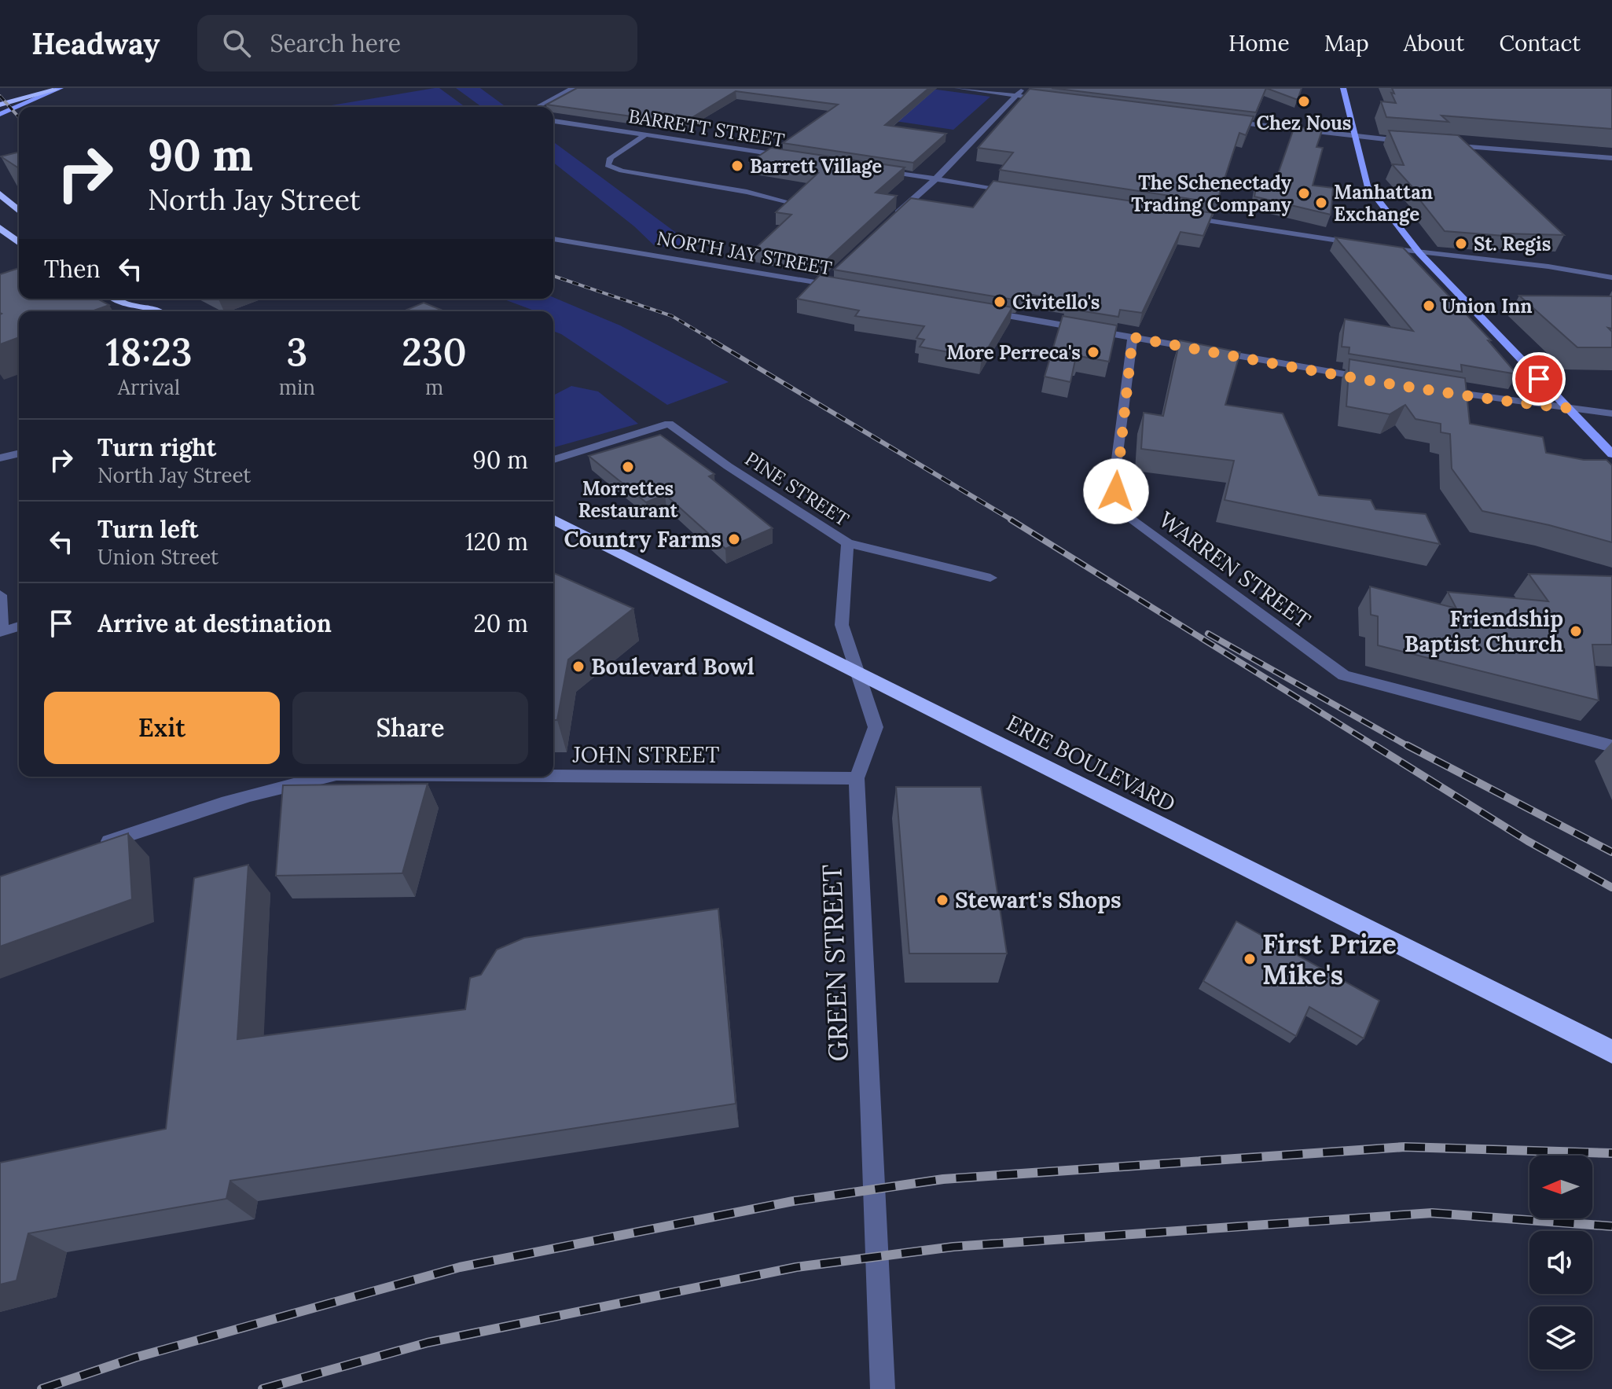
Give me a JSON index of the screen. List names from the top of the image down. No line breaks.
{"streets":{"highway":["ERIE BOULEVARD"],"street":["BARRETT STREET","NORTH JAY STREET","PINE STREET","WARREN STREET","JOHN STREET","GREEN STREET"]},"crossings":[["PINE STREET","GREEN STREET"],["JOHN STREET","GREEN STREET"],["ERIE BOULEVARD","GREEN STREET"]],"places":["Chez Nous","Barrett Village","The Schenectady Trading Company","Manhattan Exchange","St. Regis","Civitello's","Union Inn","More Perreca's","Morrettes Restaurant","Country Farms","Friendship Baptist Church","Boulevard Bowl","Stewart's Shops","First Prize Mike's"],"north":"left","page":{"header":"Headway","search":"Search here","nav":["Home","Map","About","Contact"],"turn":["90 m","North Jay Street"],"then":"Then","eta":["18:23","Arrival","3","min","230","m"],"list":[{"name":"Turn right","note":"North Jay Street","value":"90 m"},{"name":"Turn left","note":"Union Street","value":"120 m"},{"name":"Arrive at destination","value":"20 m"}],"buttons":["Exit","Share"]}}
